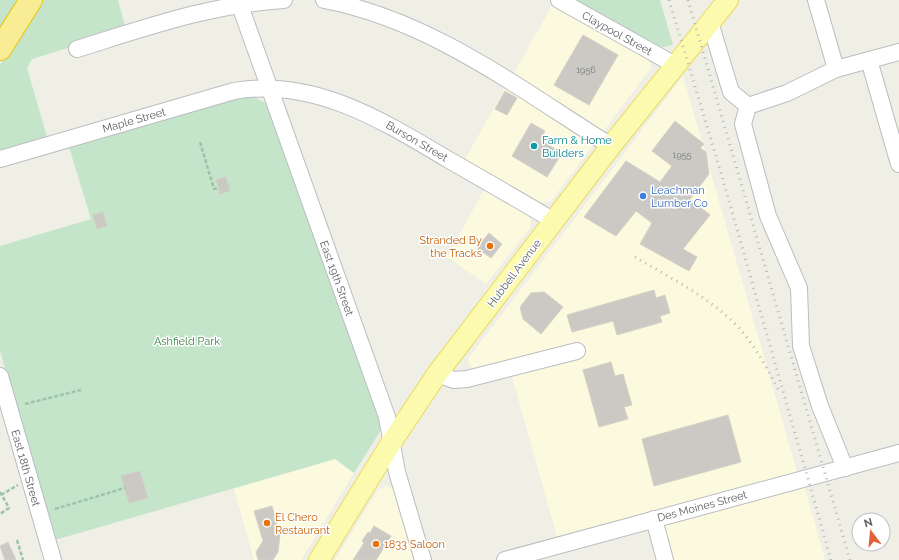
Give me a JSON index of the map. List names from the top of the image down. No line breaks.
{"streets":{"main road":["Hubbell Avenue"],"street":["Claypool Street","Maple Street","Burson Street","East 19th Street","East 18th Street","Des Moines Street"]},"crossings":[["Claypool Street","Hubbell Avenue"],["Maple Street","Burson Street"],["Maple Street","East 19th Street"],["Burson Street","Hubbell Avenue"],["Burson Street","East 19th Street"],["Hubbell Avenue","East 19th Street"]],"parks":["Ashfield Park"],"places":["Farm & Home Builders","Leachman Lumber Co","Stranded By the Tracks","El Chero Restaurant","1833 Saloon"],"house_numbers":["1956","1955"],"north":"top"}
